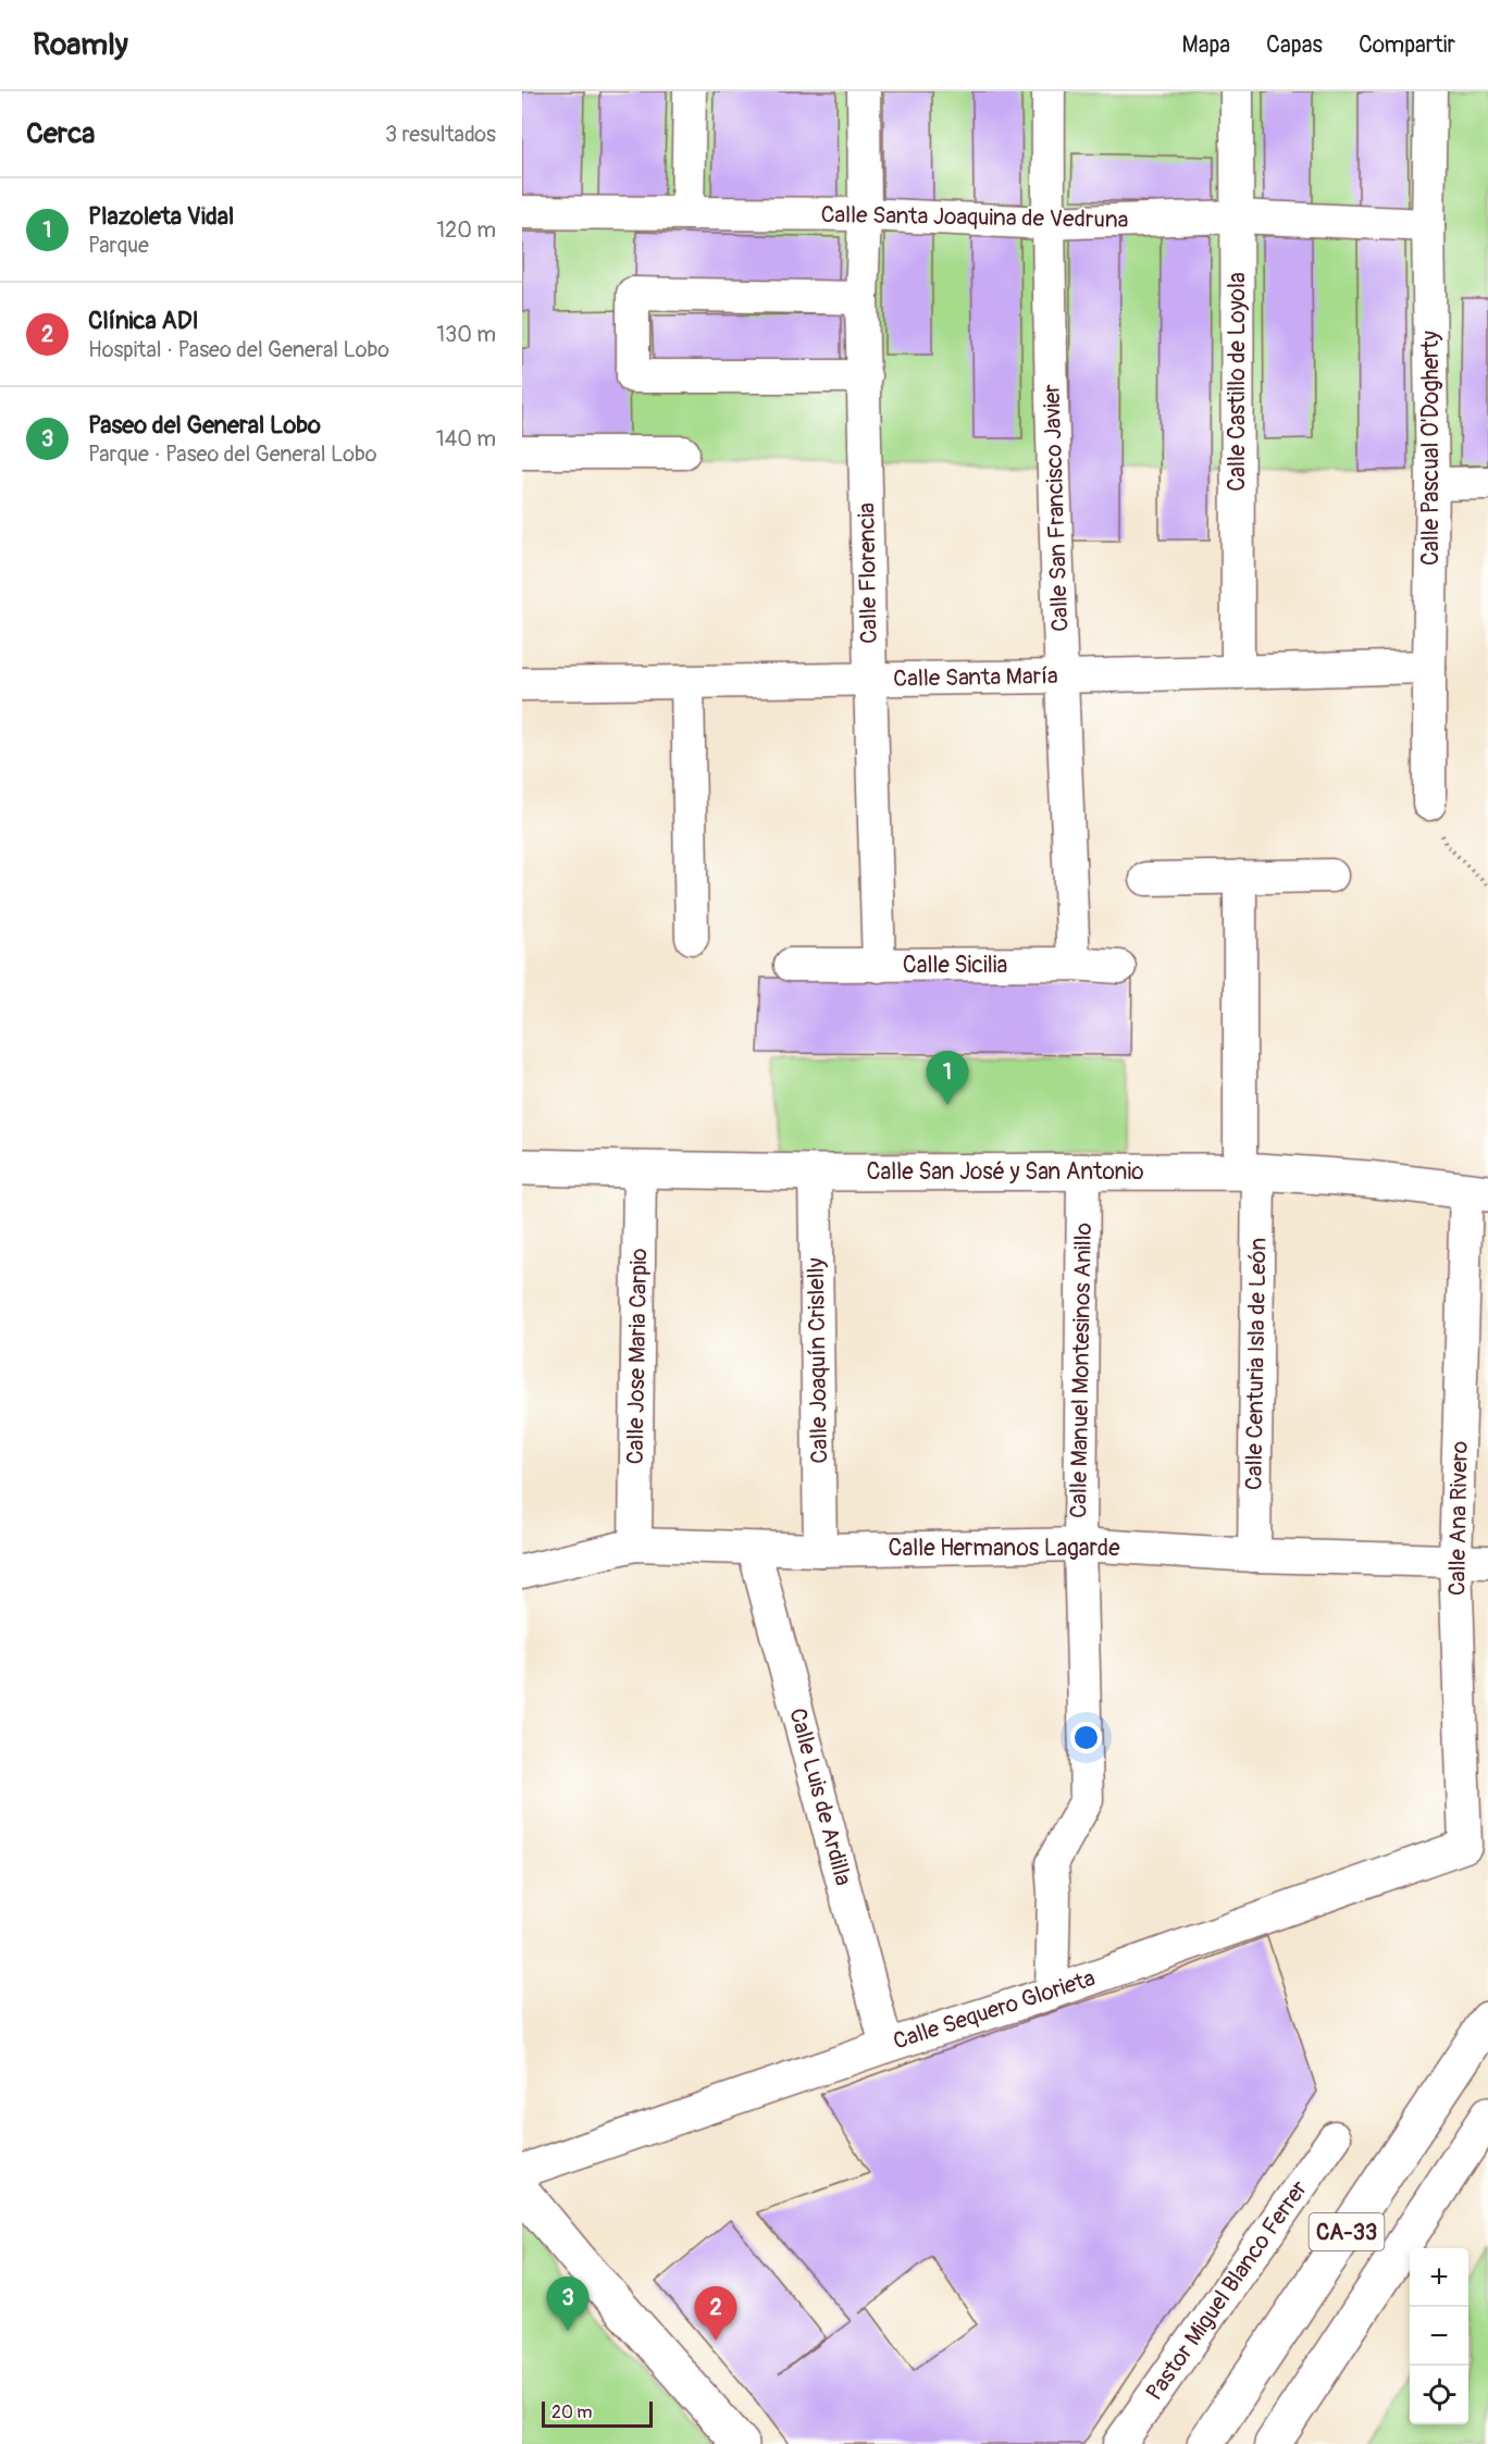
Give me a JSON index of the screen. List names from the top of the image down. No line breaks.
{"streets":{"main road":["Calle San José y San Antonio","CA-33"],"street":["Calle Santa Joaquina de Vedruna","Calle Castillo de Loyola","Calle Pascual O'Dogherty","Calle San Francisco Javier","Calle Florencia","Calle Santa María","Calle Sicilia","Calle Jose Maria Carpio","Calle Joaquín Crislelly","Calle Centuria Isla de León","Calle Manuel Montesinos Anillo","Calle Ana Rivero","Calle Hermanos Lagarde","Calle Luis de Ardilla","Calle Sequero Glorieta","Pastor Miguel Blanco Ferrer"]},"crossings":[["Calle Santa Joaquina de Vedruna","Calle Castillo de Loyola"],["Calle Santa Joaquina de Vedruna","Calle Pascual O'Dogherty"],["Calle Santa Joaquina de Vedruna","Calle San Francisco Javier"],["Calle Santa Joaquina de Vedruna","Calle Florencia"],["Calle Castillo de Loyola","Calle Santa María"],["Calle Pascual O'Dogherty","Calle Santa María"],["Calle San Francisco Javier","Calle Santa María"],["Calle San Francisco Javier","Calle Sicilia"],["Calle Florencia","Calle Santa María"],["Calle Florencia","Calle Sicilia"],["Calle San José y San Antonio","Calle Jose Maria Carpio"],["Calle San José y San Antonio","Calle Joaquín Crislelly"],["Calle San José y San Antonio","Calle Centuria Isla de León"],["Calle San José y San Antonio","Calle Manuel Montesinos Anillo"],["Calle San José y San Antonio","Calle Ana Rivero"],["Calle Jose Maria Carpio","Calle Hermanos Lagarde"],["Calle Joaquín Crislelly","Calle Hermanos Lagarde"],["Calle Centuria Isla de León","Calle Hermanos Lagarde"],["Calle Manuel Montesinos Anillo","Calle Hermanos Lagarde"],["Calle Manuel Montesinos Anillo","Calle Sequero Glorieta"],["Calle Ana Rivero","Calle Hermanos Lagarde"],["Calle Ana Rivero","Calle Sequero Glorieta"],["Calle Hermanos Lagarde","Calle Luis de Ardilla"],["Calle Luis de Ardilla","Calle Sequero Glorieta"]],"scale_bar":"20 m","page":{"header":"Roamly","nav":["Mapa","Capas","Compartir"],"heading":["Cerca","3 resultados"],"list":[{"mark":"1","name":"Plazoleta Vidal","note":"Parque","value":"120 m"},{"mark":"2","name":"Clínica ADI","note":"Hospital · Paseo del General Lobo","value":"130 m"},{"mark":"3","name":"Paseo del General Lobo","note":"Parque · Paseo del General Lobo","value":"140 m"}],"pins":["1","3","2"],"map_buttons":["+","−"],"scale":"20 m"}}
